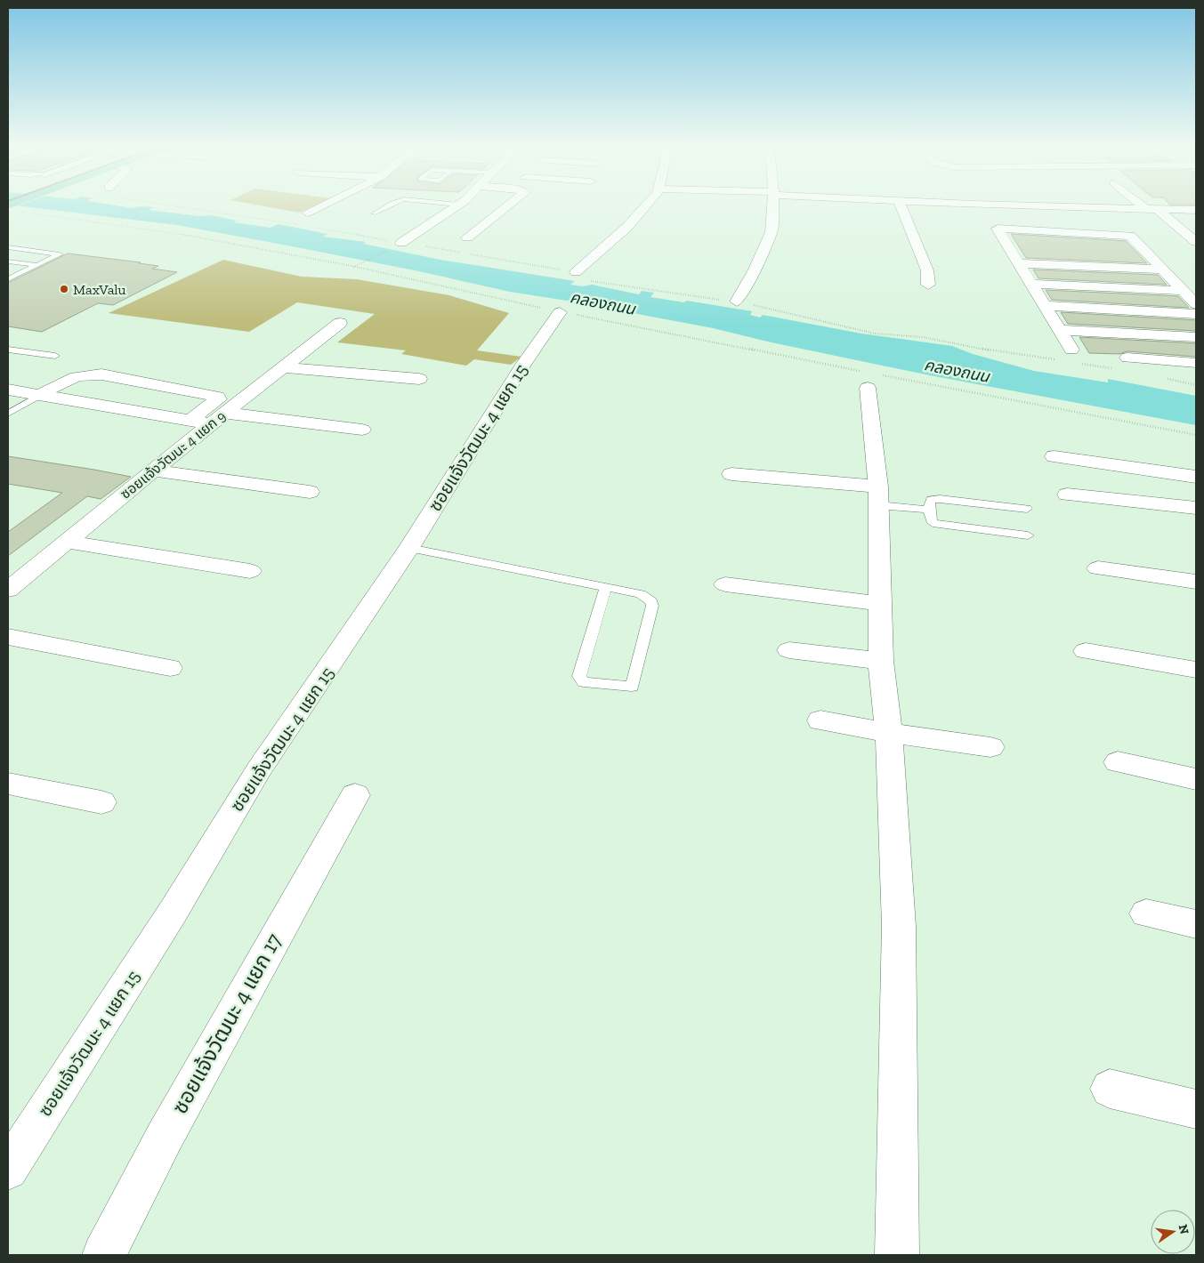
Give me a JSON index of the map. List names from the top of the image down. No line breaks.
{"streets":{"street":["ซอยแจ้งวัฒนะ 4 แยก 15","ซอยแจ้งวัฒนะ 4 แยก 9","ซอยแจ้งวัฒนะ 4 แยก 17"]},"water":["คลองถนน"],"places":["MaxValu"],"north":"right"}
